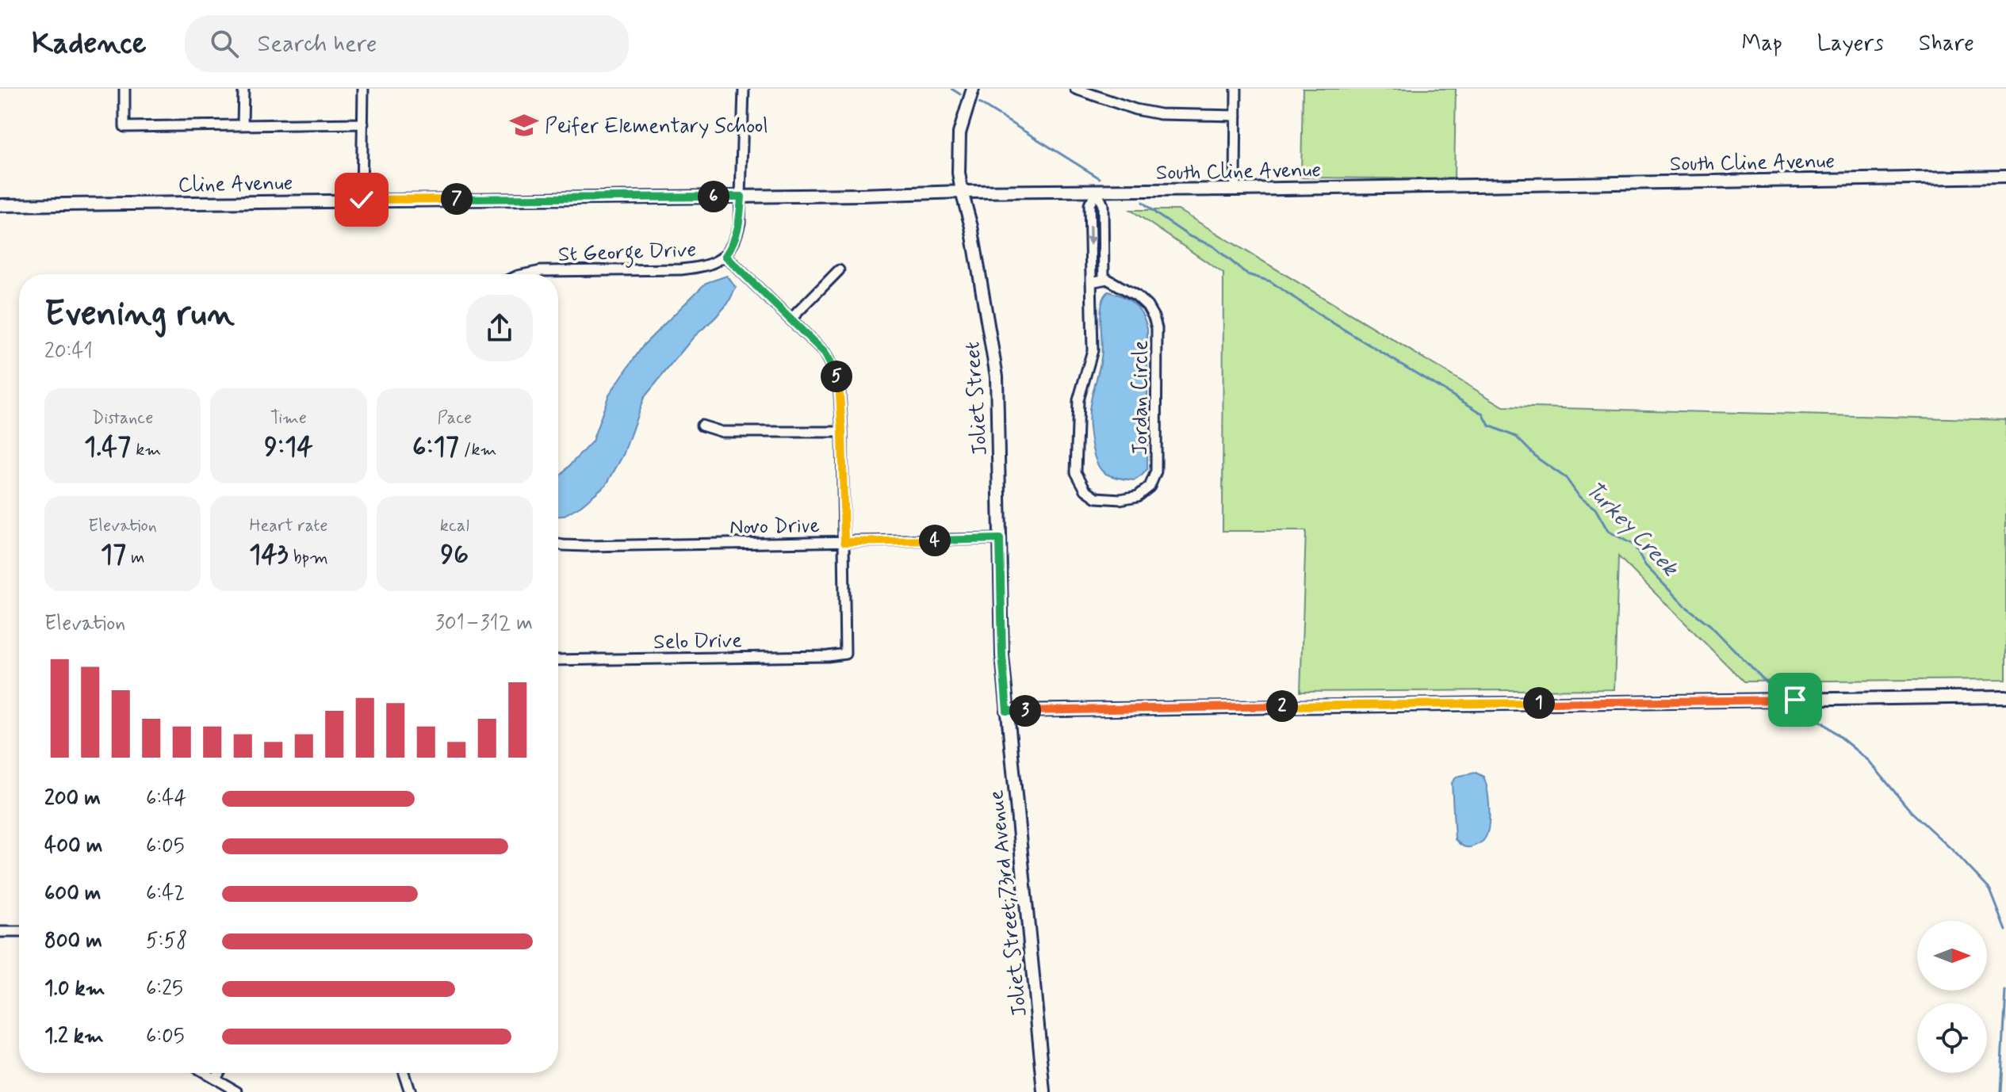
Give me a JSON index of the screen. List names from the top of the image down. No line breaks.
{"streets":{"street":["South Cline Avenue","Cline Avenue","St George Drive","Jordan Circle","Joliet Street","Novo Drive","Selo Drive","Joliet Street;73rd Avenue"]},"crossings":[["South Cline Avenue","Cline Avenue"],["South Cline Avenue","St George Drive"],["South Cline Avenue","Jordan Circle"],["South Cline Avenue","Joliet Street"],["Joliet Street","Novo Drive"],["Joliet Street","Joliet Street;73rd Avenue"],["Novo Drive","Selo Drive"]],"water":["Turkey Creek"],"places":{"school or university":["Peifer Elementary School"]},"north":"right","page":{"header":"Kadence","search":"Search here","nav":["Map","Layers","Share"],"pins":["6","7","5","4","1","2","3"],"heading":["Evening run","20:41"],"stats":[["Distance","1.47 km"],["Time","9:14"],["Pace","6:17 /km"],["Elevation","17 m"],["Heart rate","143 bpm"],["kcal","96"]],"chart":["Elevation","301–312 m"],"list":[{"name":"200 m","note":"6:44"},{"name":"400 m","note":"6:05"},{"name":"600 m","note":"6:42"},{"name":"800 m","note":"5:58"},{"name":"1.0 km","note":"6:25"},{"name":"1.2 km","note":"6:05"}]}}
